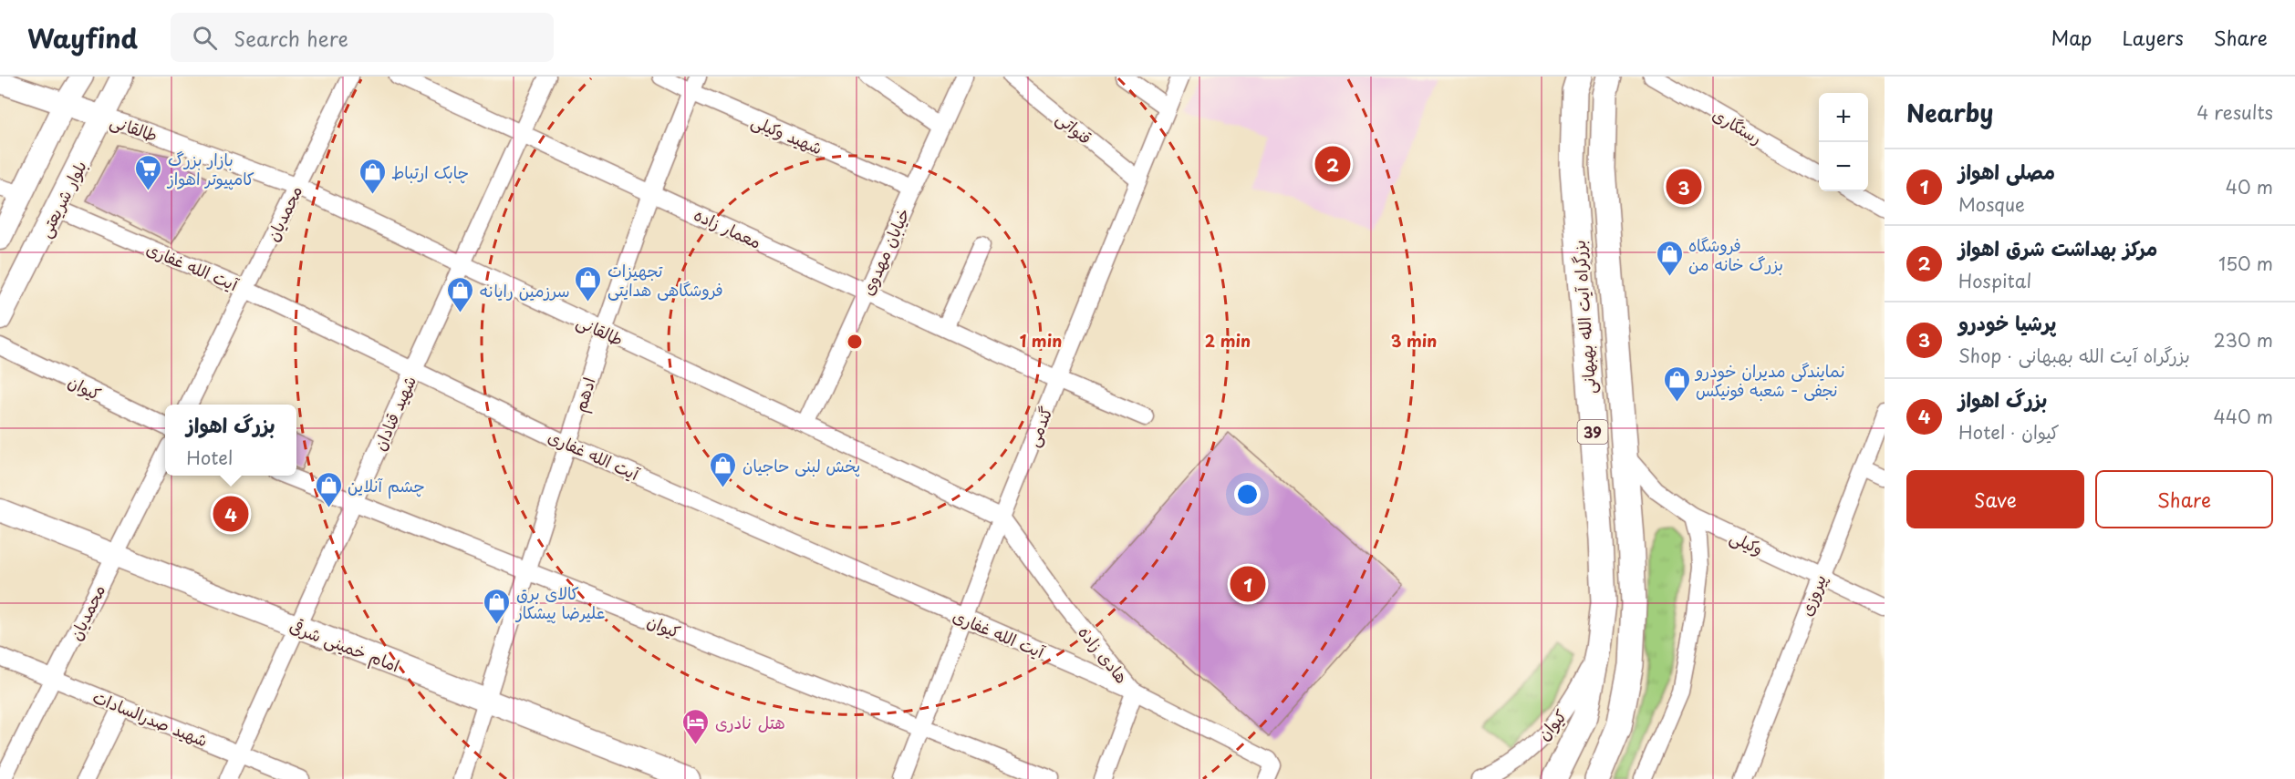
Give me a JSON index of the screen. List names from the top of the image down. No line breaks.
{"streets":{"highway":["بزرگراه آیت الله بهبهانی","39"],"main road":["بلوار شریعتی","امام خمینی شرقی"],"street":["رستگاری","طالقانی","قنواتی","شهید وکیلی","محمدیان","معمار زاده","خیابان مهدوی","آیت الله غفاری","کیوان","ادهم","شهید قنادان","گندمی","وکیلی","پیروزی","هادی زاده","شهید صدرالسادات"]},"crossings":[["طالقانی","بلوار شریعتی"],["طالقانی","محمدیان"],["طالقانی","خیابان مهدوی"],["طالقانی","ادهم"],["طالقانی","شهید قنادان"],["طالقانی","گندمی"],["طالقانی","هادی زاده"],["قنواتی","گندمی"],["شهید وکیلی","خیابان مهدوی"],["شهید وکیلی","ادهم"],["بلوار شریعتی","آیت الله غفاری"],["محمدیان","آیت الله غفاری"],["محمدیان","امام خمینی شرقی"],["محمدیان","شهید صدرالسادات"],["معمار زاده","خیابان مهدوی"],["معمار زاده","ادهم"],["معمار زاده","شهید قنادان"],["معمار زاده","گندمی"],["آیت الله غفاری","ادهم"],["آیت الله غفاری","شهید قنادان"],["آیت الله غفاری","گندمی"],["آیت الله غفاری","هادی زاده"],["بزرگراه آیت الله بهبهانی","کیوان"],["بزرگراه آیت الله بهبهانی","وکیلی"],["کیوان","ادهم"],["کیوان","شهید قنادان"],["کیوان","گندمی"],["ادهم","امام خمینی شرقی"],["شهید قنادان","امام خمینی شرقی"],["شهید قنادان","شهید صدرالسادات"],["گندمی","هادی زاده"],["وکیلی","پیروزی"]],"places":{"supermarket":["بازار بزرگ کامپیوتر اهواز"],"shop":["چابک ارتباط","فروشگاه بزرگ خانه من","تجهیزات فروشگاهی هدایتی","سرزمین رایانه","نمایندگی مدیران خودرو نجفی - شعبه فونیکس","پخش لبنی حاجیان","چشم آنلاین","کالای برق علیرضا پیشکار"],"hotel":["هتل نادری"]},"page":{"header":"Wayfind","search":"Search here","nav":["Map","Layers","Share"],"heading":["Nearby","4 results"],"map_buttons":["+","−"],"pins":["2","3","4","1"],"list":[{"mark":"1","name":"مصلی اهواز","note":"Mosque","value":"40 m"},{"mark":"2","name":"مرکز بهداشت شرق اهواز","note":"Hospital","value":"150 m"},{"mark":"3","name":"پرشيا خودرو","note":"Shop · بزرگراه آیت الله بهبهانی","value":"230 m"},{"mark":"4","name":"بزرگ اهواز","note":"Hotel · کیوان","value":"440 m"}],"popup":["بزرگ اهواز","Hotel"],"buttons":["Save","Share"]},"rings":["1 min","2 min","3 min"]}
